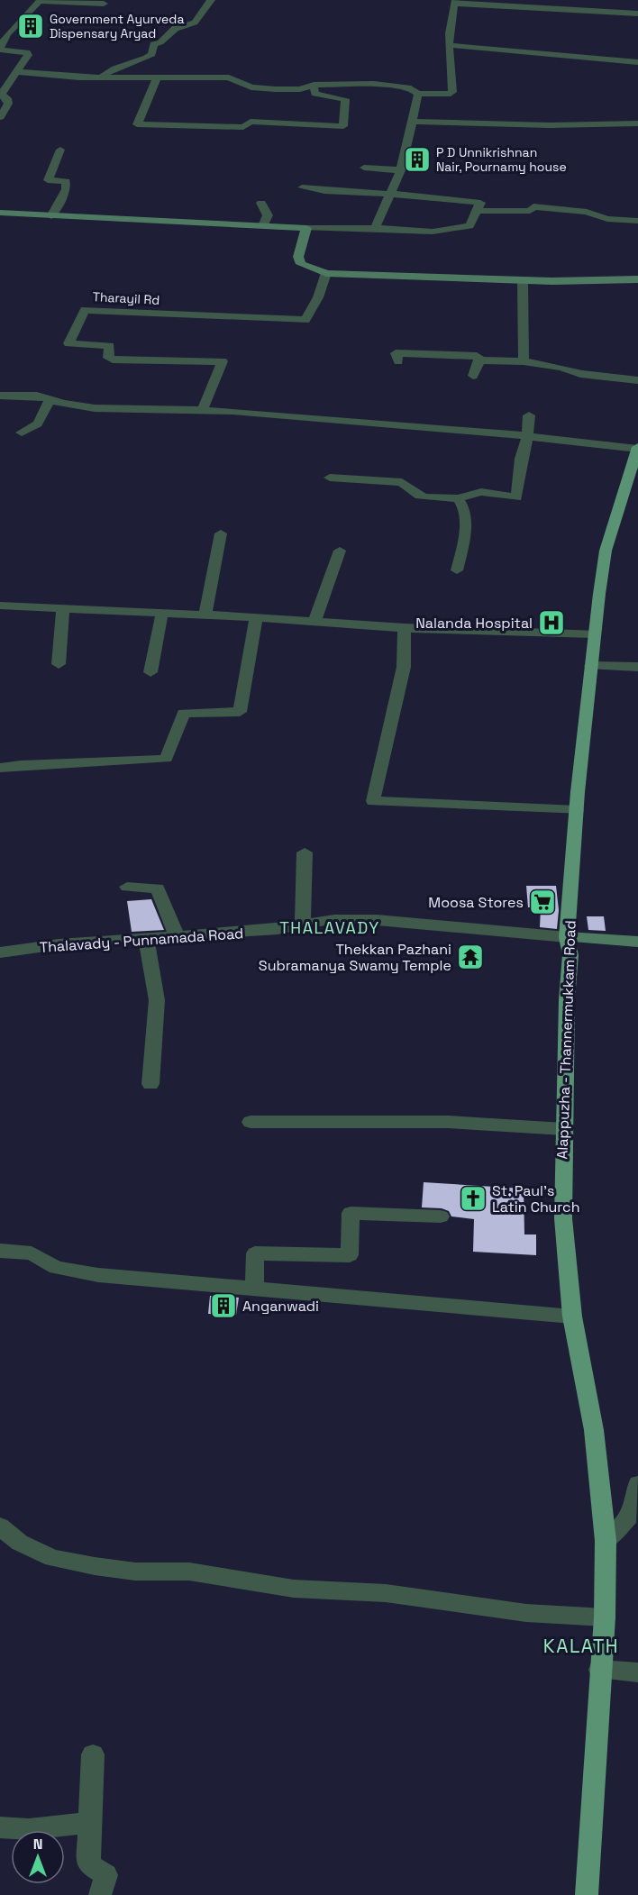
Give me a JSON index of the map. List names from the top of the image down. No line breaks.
{"streets":{"main road":["Thalavady - Punnamada Road","Alappuzha - Thannermukkam Road"],"street":["Tharayil Rd"]},"crossings":[["Thalavady - Punnamada Road","Alappuzha - Thannermukkam Road"]],"districts":["THALAVADY","KALATH"],"places":{"building":["Government Ayurveda Dispensary Aryad","P D Unnikrishnan Nair, Pournamy house","Anganwadi"],"hospital":["Nalanda Hospital"],"supermarket":["Moosa Stores"],"temple":["Thekkan Pazhani Subramanya Swamy Temple"],"church":["St. Paul's Latin Church"]},"north":"top"}
